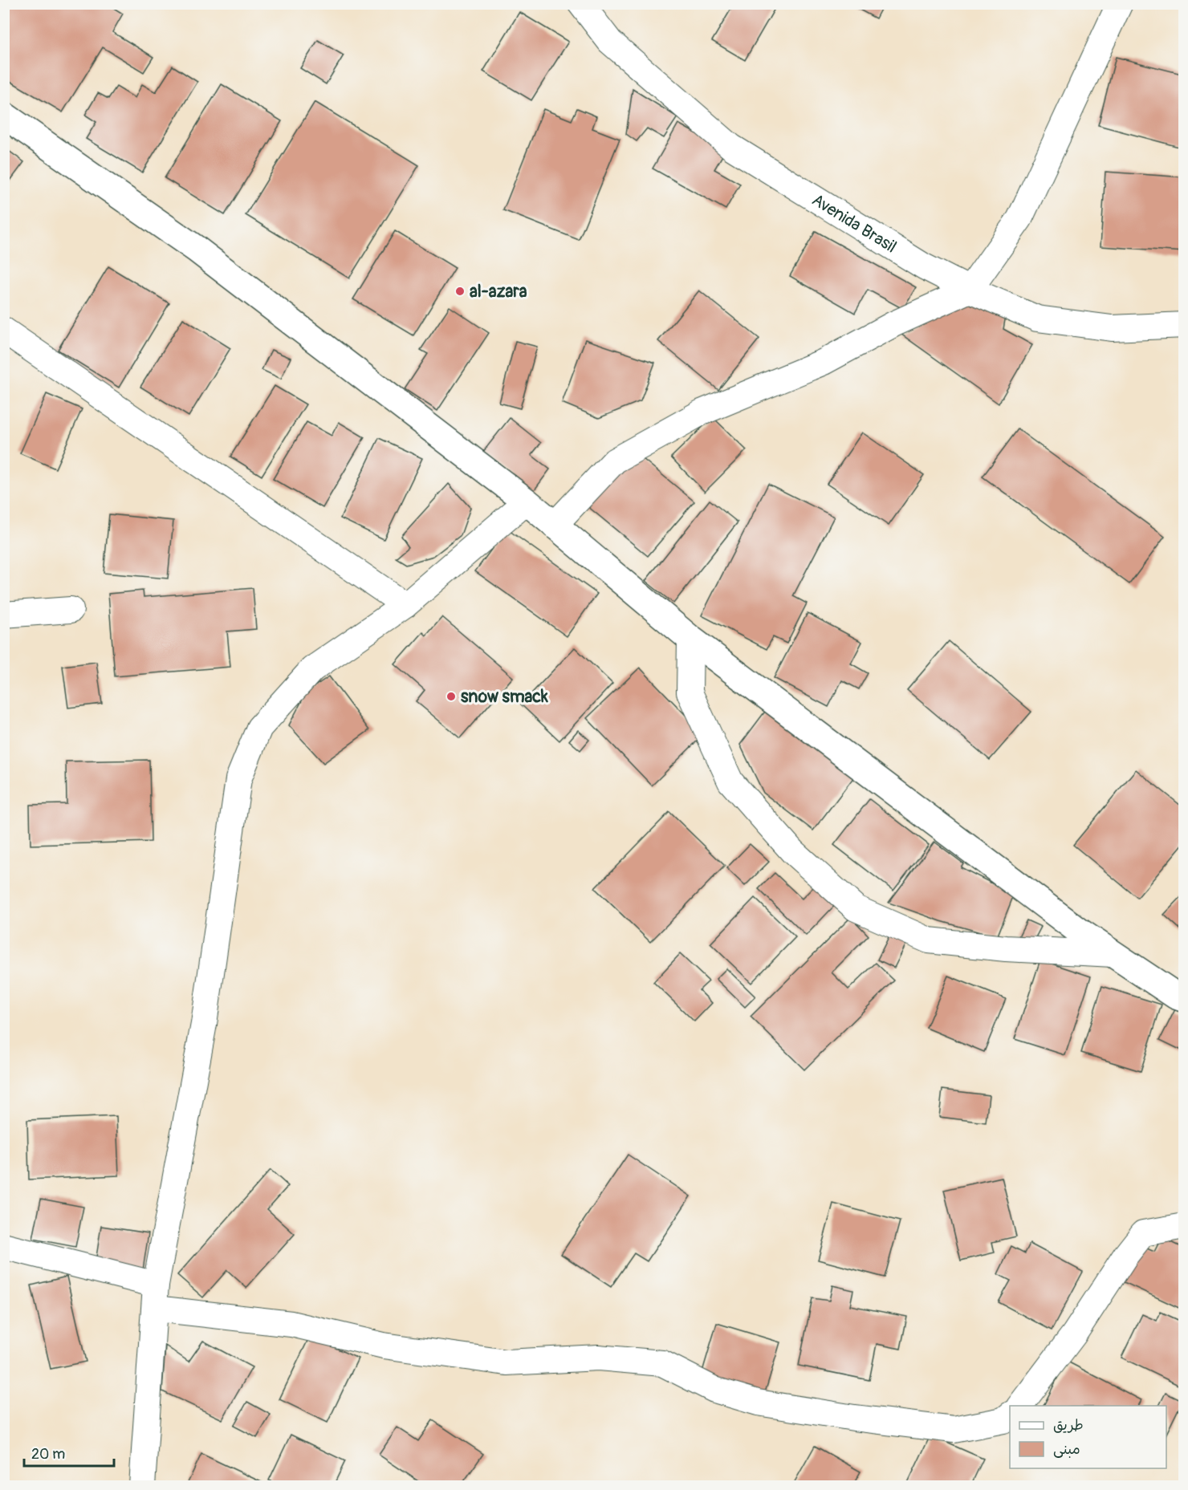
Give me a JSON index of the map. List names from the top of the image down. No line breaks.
{"streets":{"street":["Avenida Brasil"]},"places":["al-azara","snow smack"],"legend":["طريق","مبنى"],"scale_bar":"20 m"}
